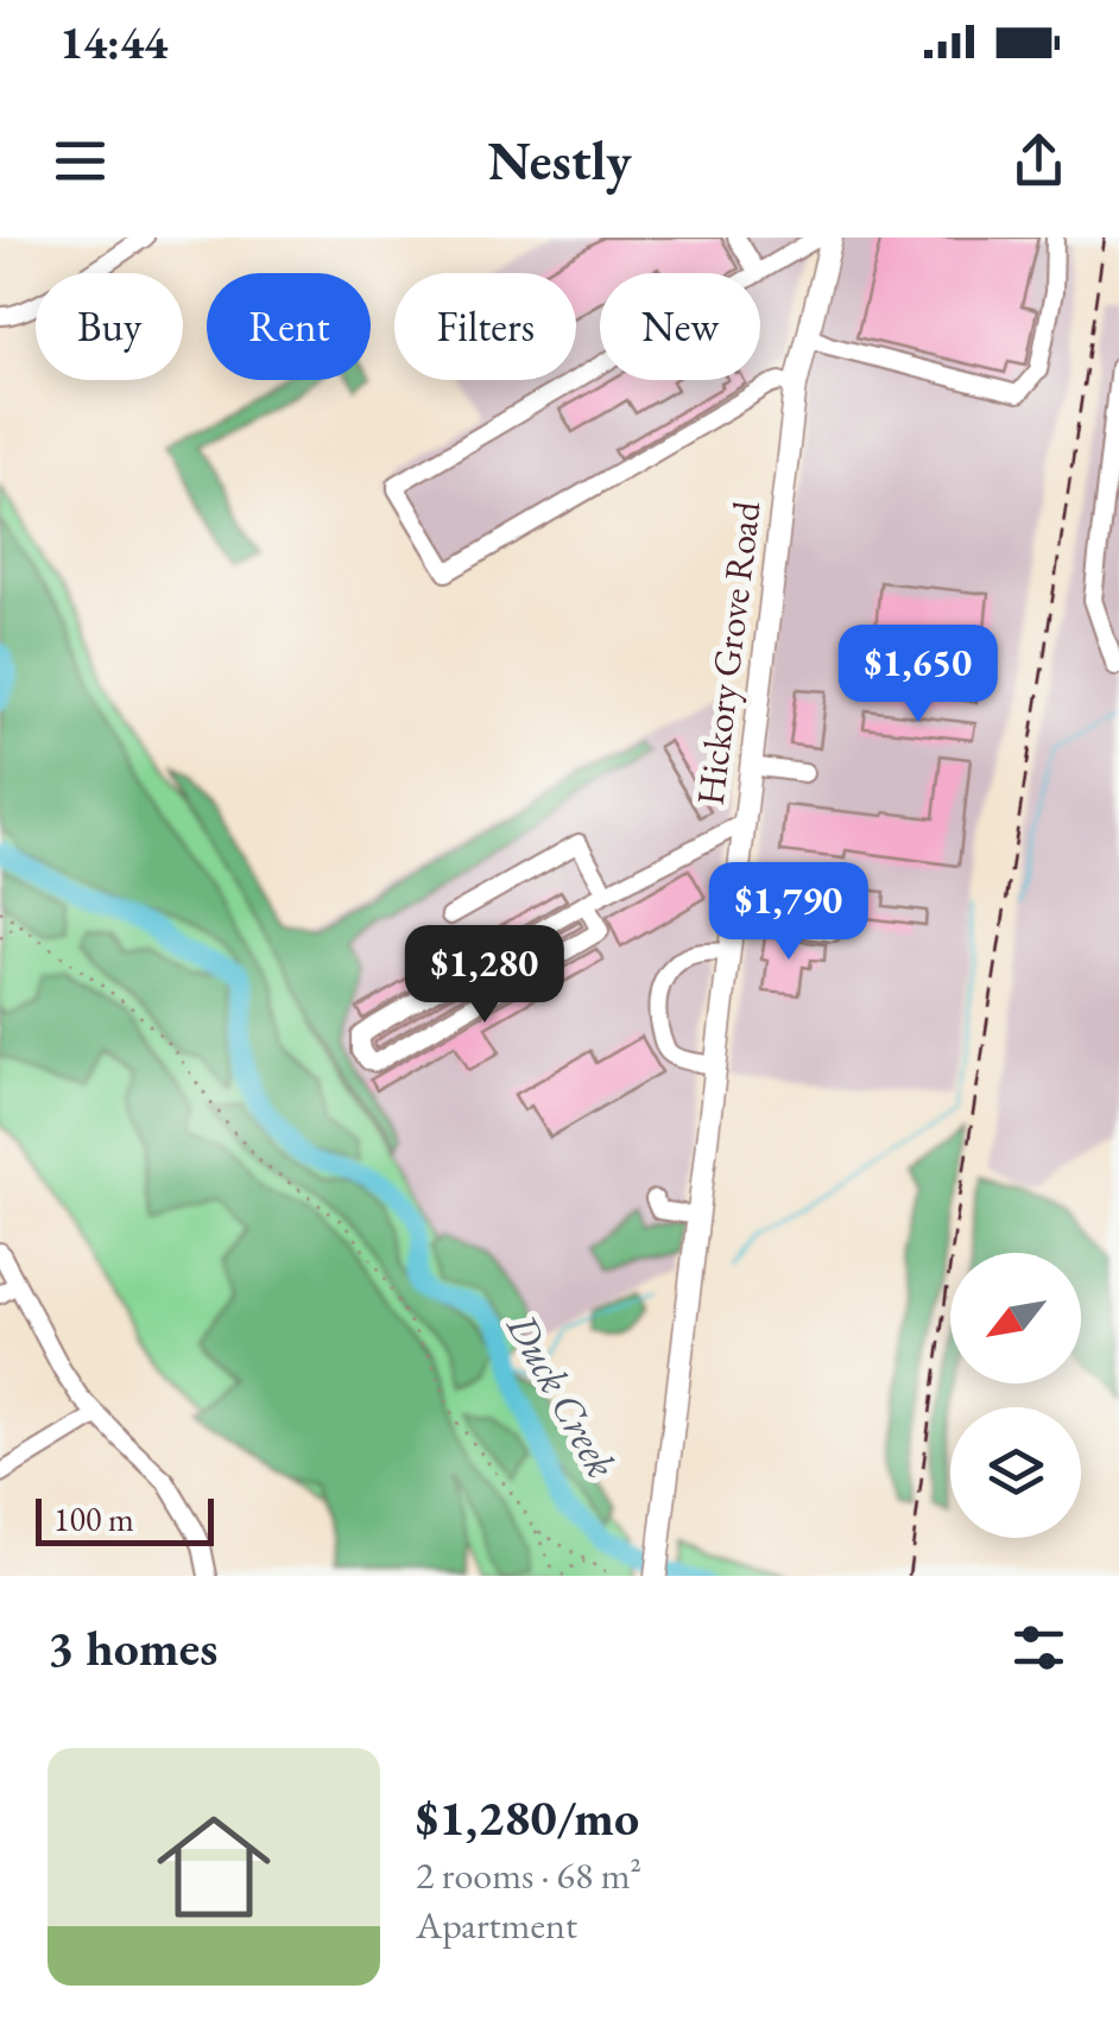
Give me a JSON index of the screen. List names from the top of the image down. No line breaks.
{"streets":{"main road":["Hickory Grove Road"]},"water":["Duck Creek"],"scale_bar":"100 m","north":"bottom left","page":{"status":"14:44","header":"Nestly","chip":["Buy","Rent","Filters","New"],"price":["$1,650","$1,790","$1,280"],"scale":"100 m","heading":"3 homes","list":[{"name":"$1,280/mo","note":"2 rooms · 68 m² · Apartment"}]}}
